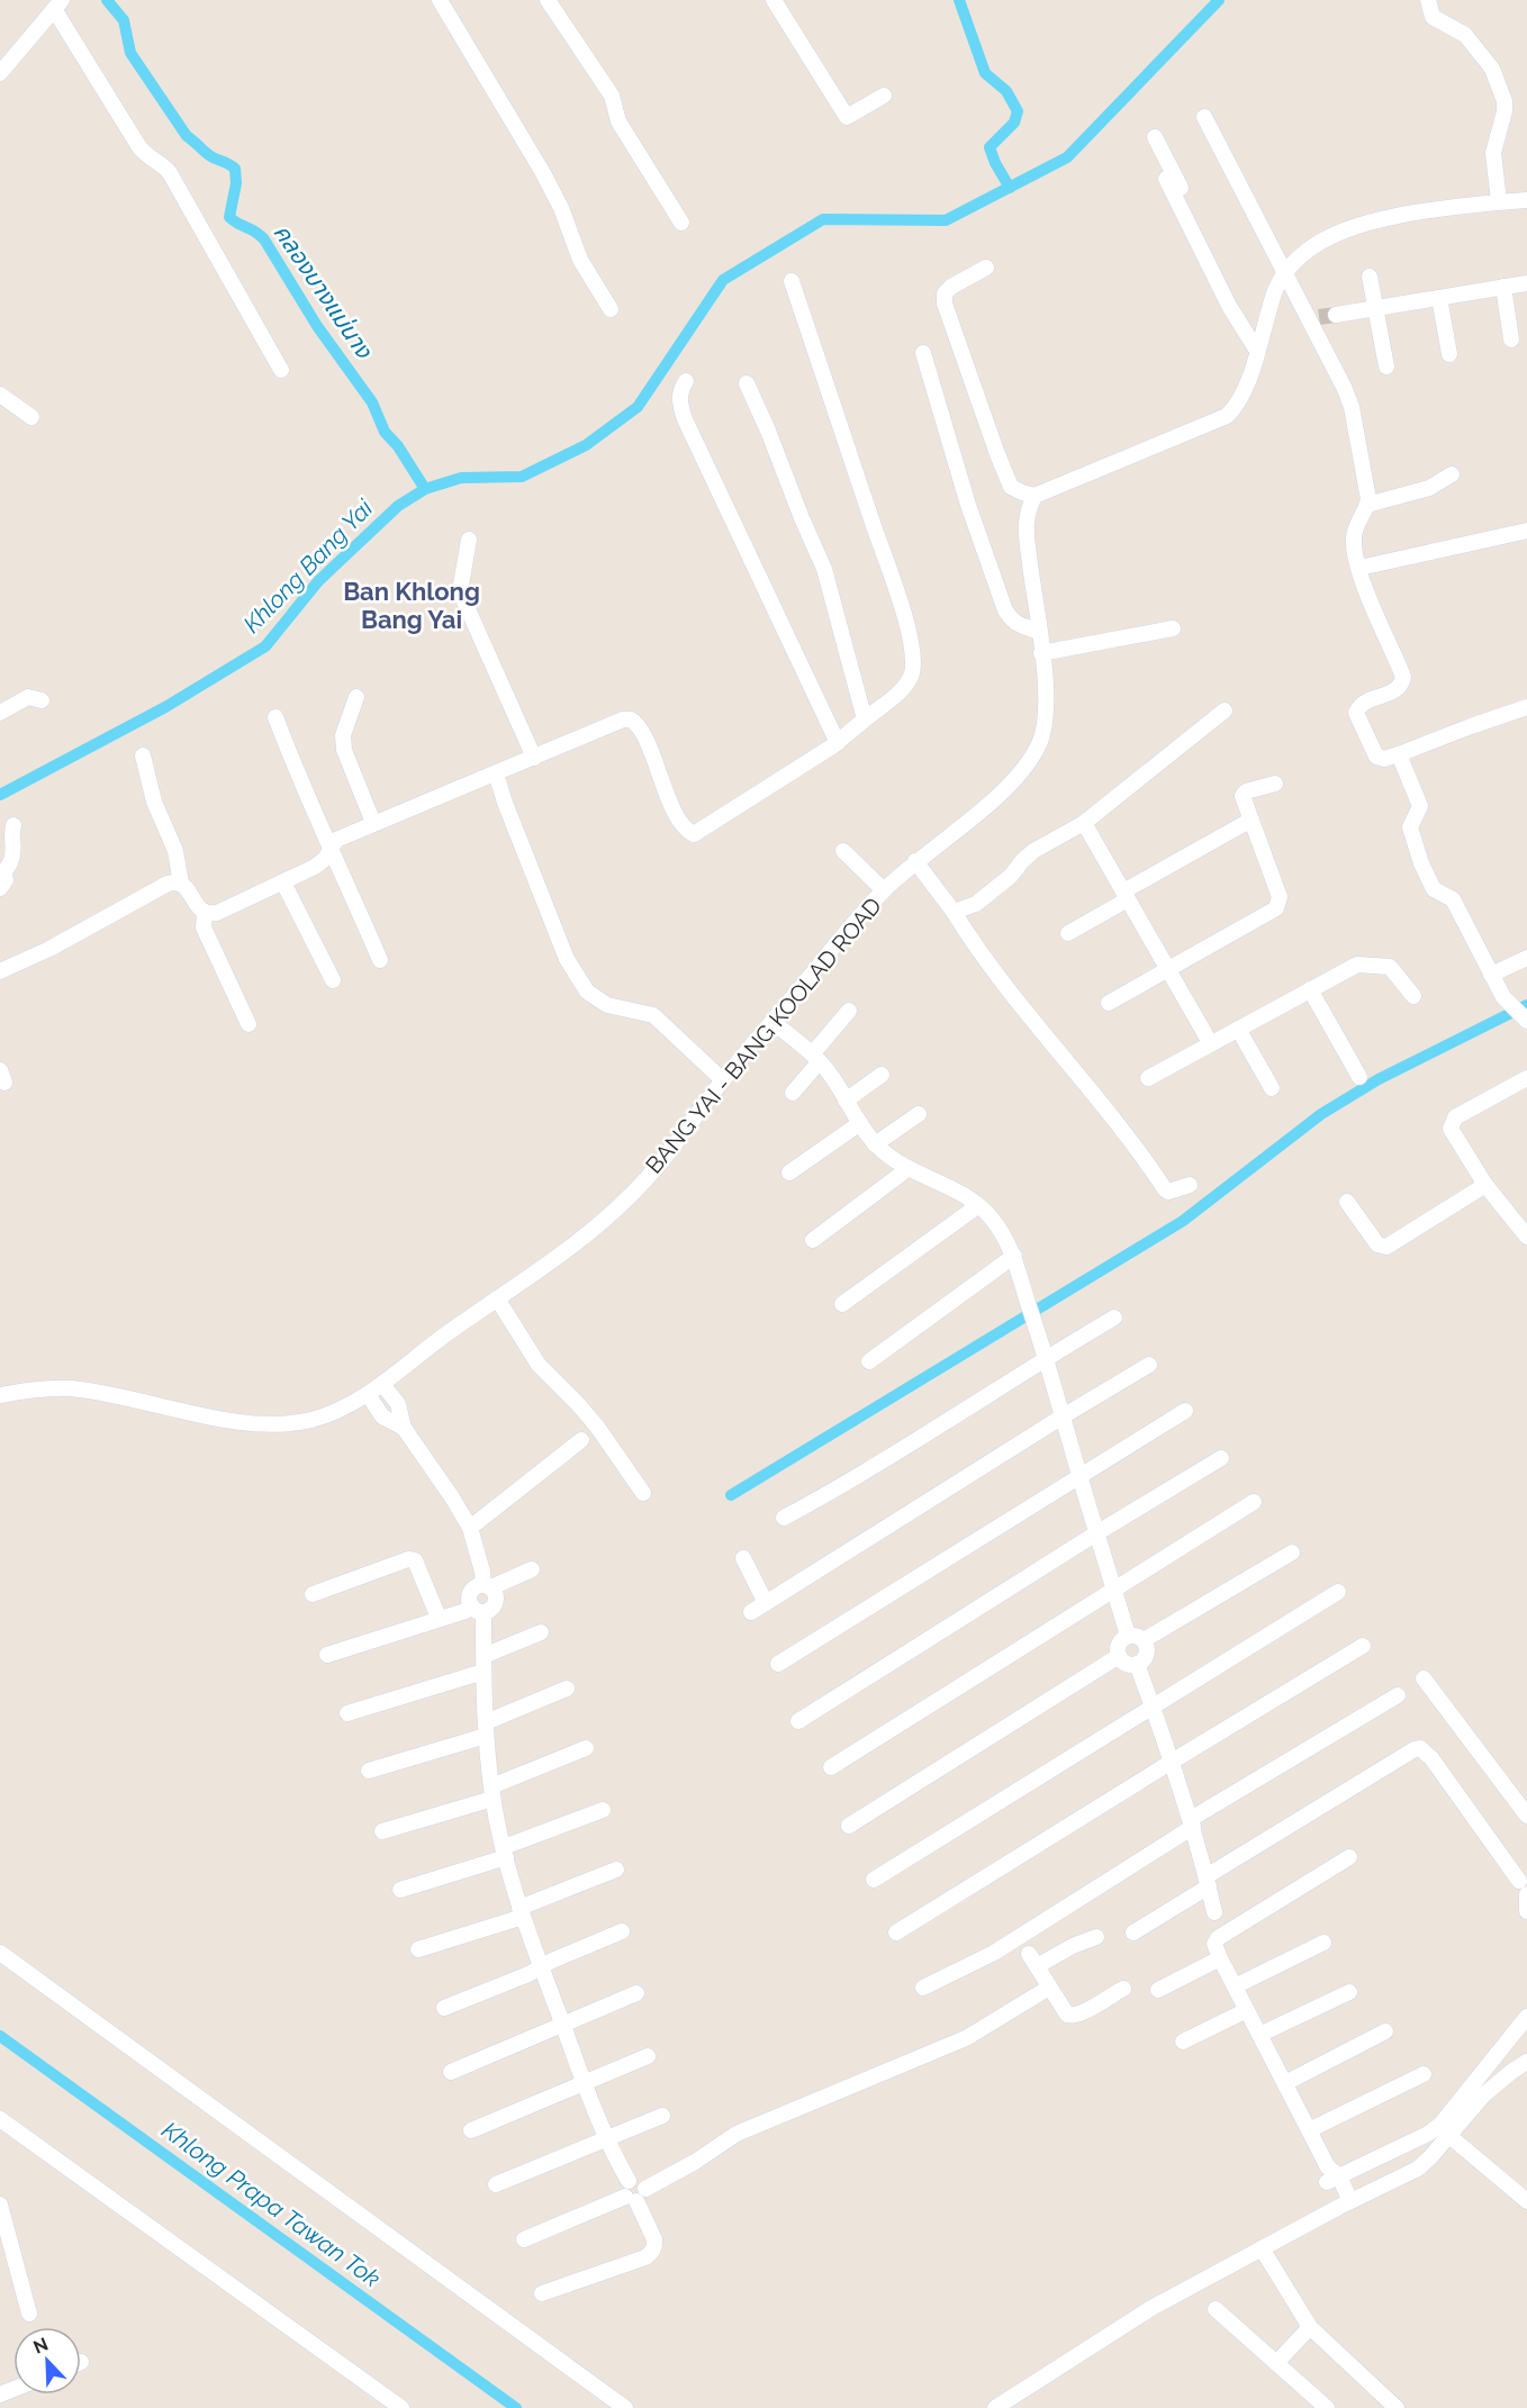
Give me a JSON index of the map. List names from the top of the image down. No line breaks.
{"streets":{"street":["BANG YAI - BANG KOOLAD ROAD"]},"districts":["Ban Khlong Bang Yai"],"water":["คลองบางแม่นาง","Khlong Bang Yai","Khlong Prapa Tawan Tok"],"north":"top left"}
